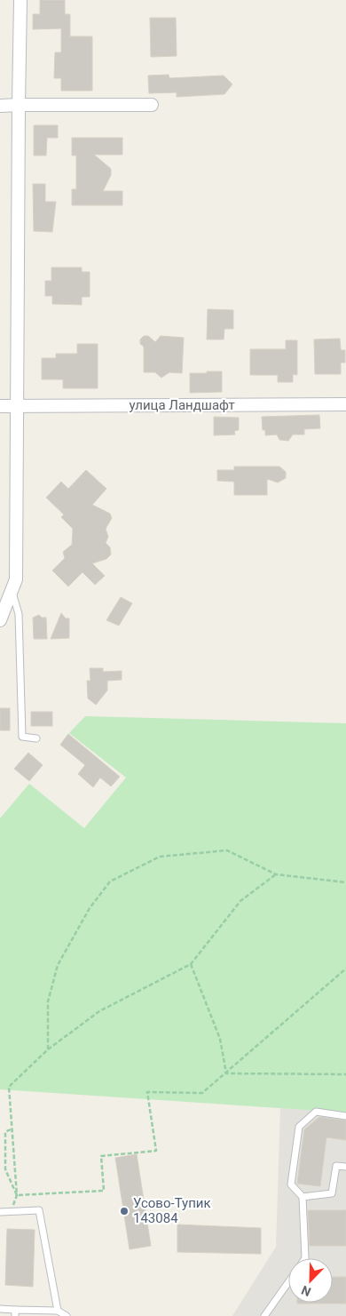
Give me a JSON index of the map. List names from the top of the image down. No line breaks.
{"streets":{"street":["улица Ландшафт"]},"places":["Усово-Тупик 143084"],"north":"bottom left"}
